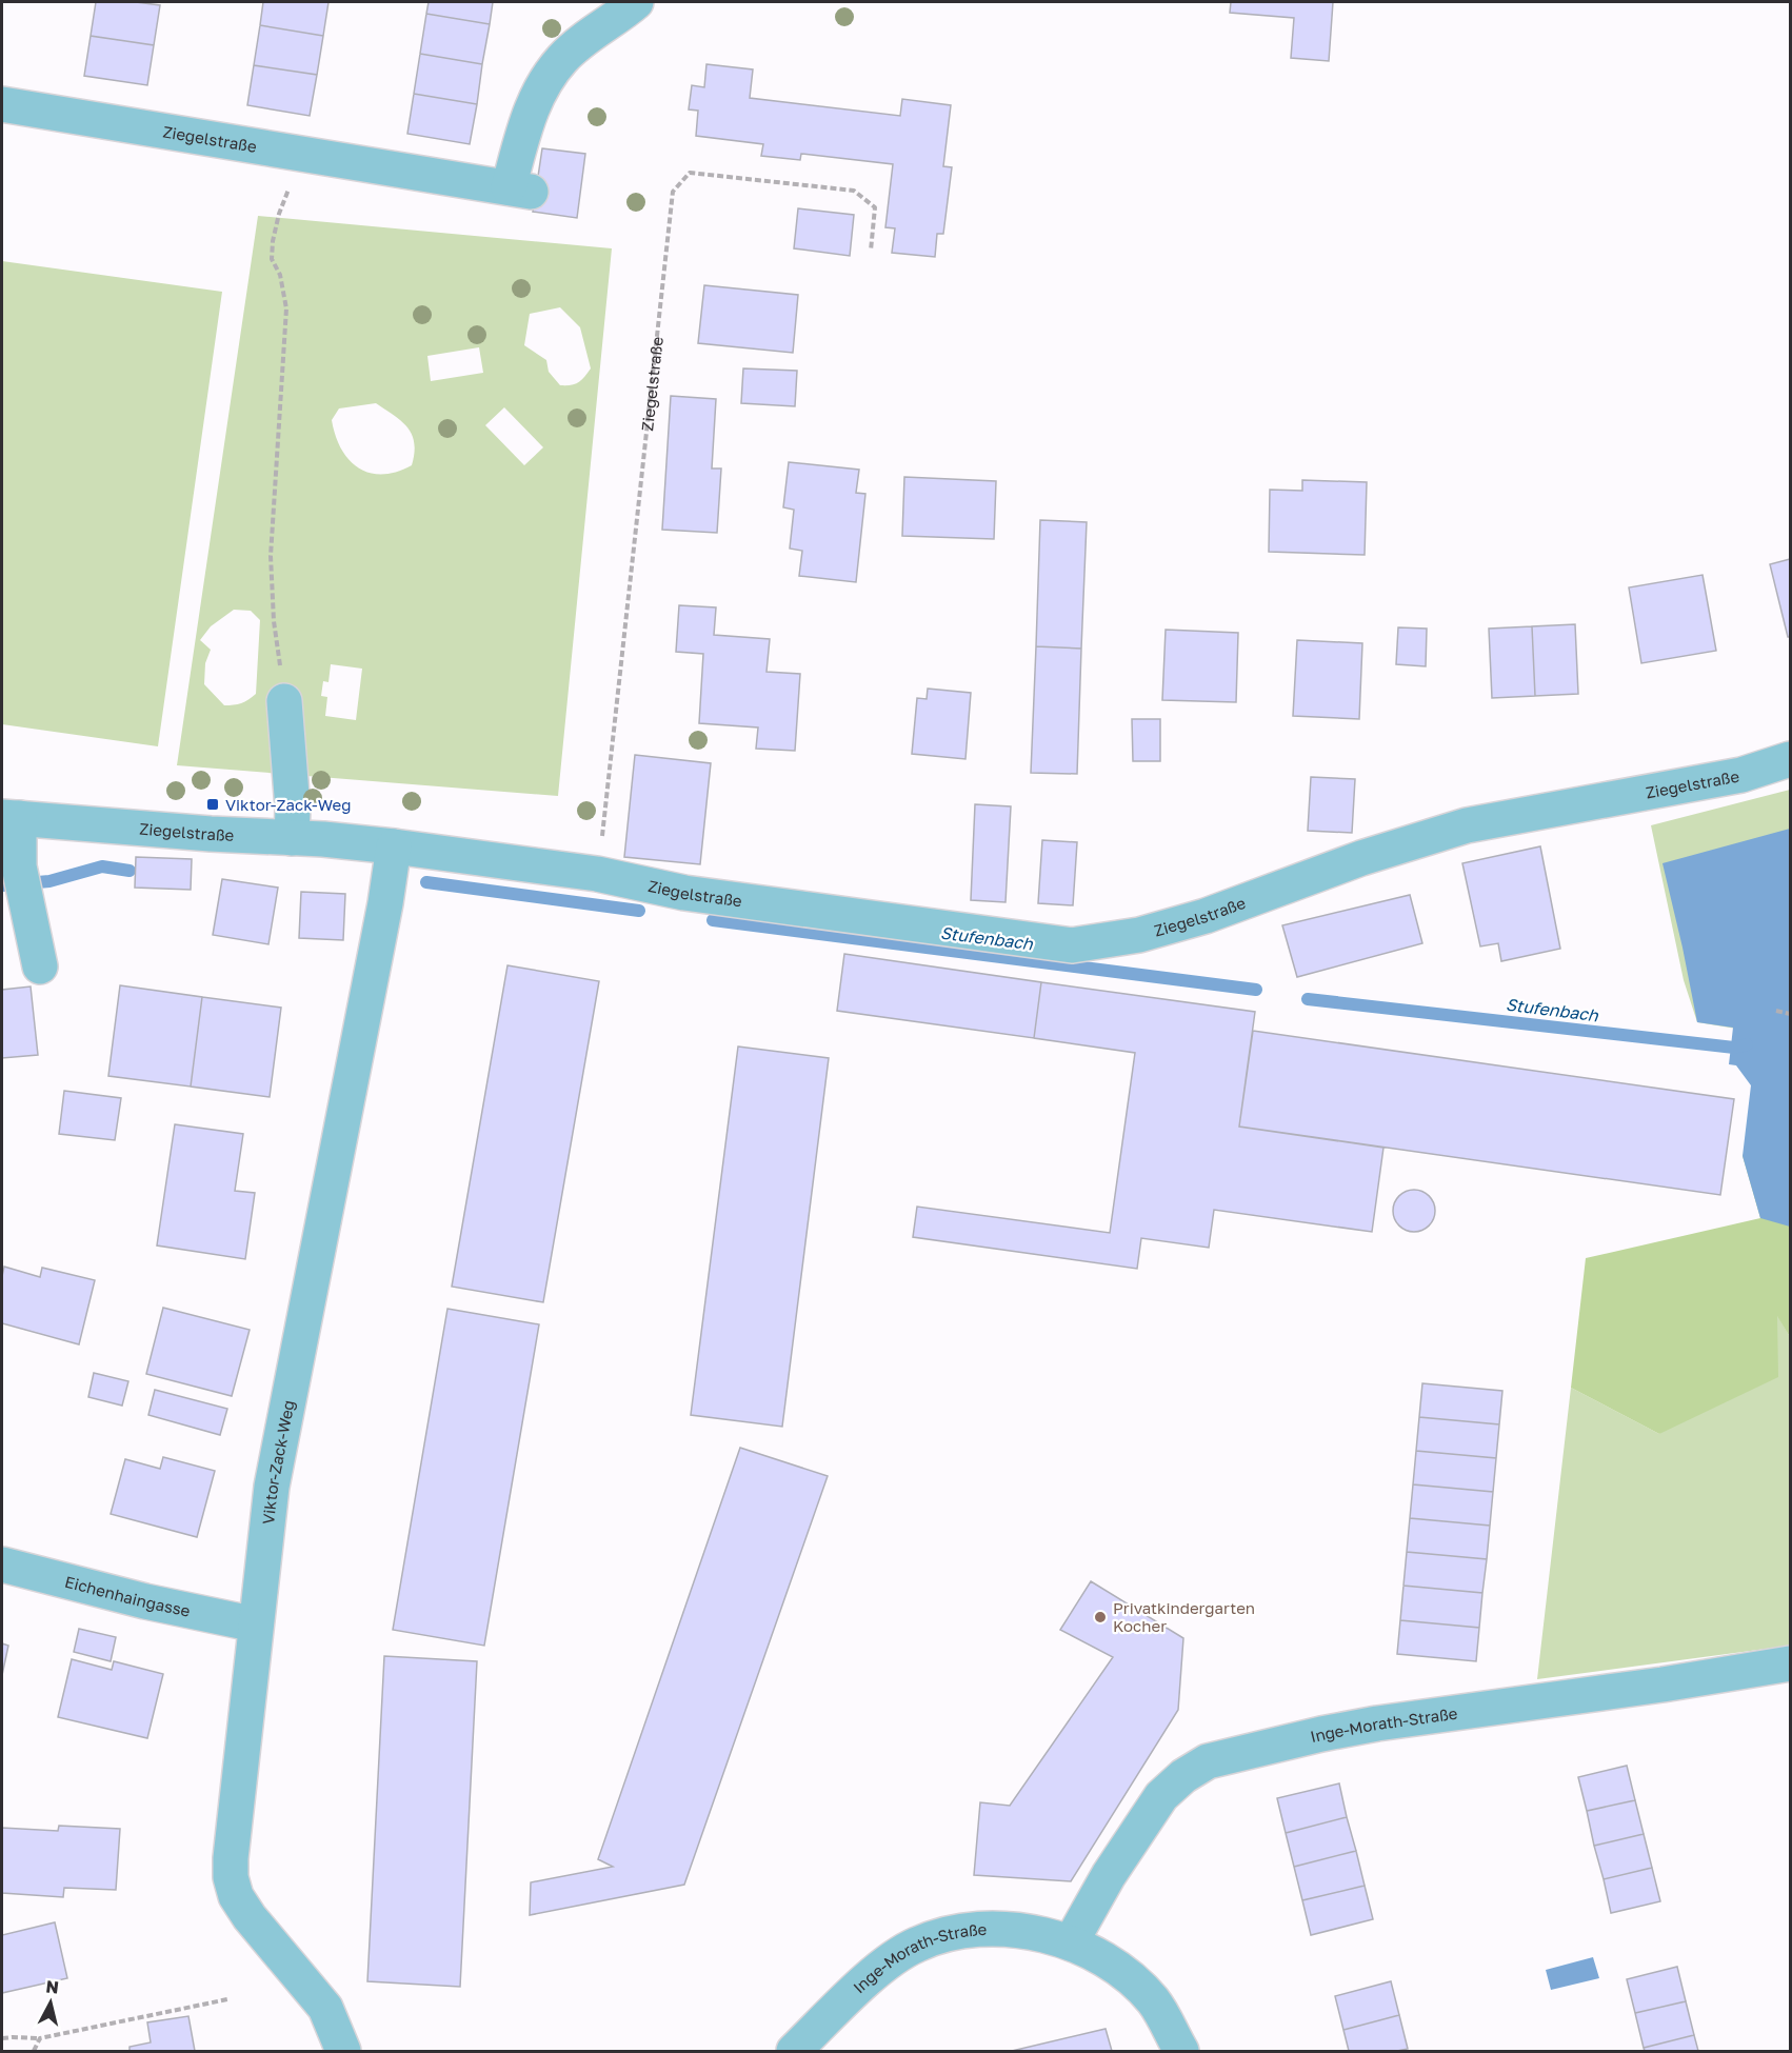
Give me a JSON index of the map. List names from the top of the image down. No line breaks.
{"streets":{"street":["Ziegelstraße","Viktor-Zack-Weg","Eichenhaingasse","Inge-Morath-Straße"]},"crossings":[["Ziegelstraße","Viktor-Zack-Weg"],["Viktor-Zack-Weg","Eichenhaingasse"]],"water":["Stufenbach"],"places":{"transit":["Viktor-Zack-Weg"],"other":["Privatkindergarten Kocher"]},"north":"top"}
